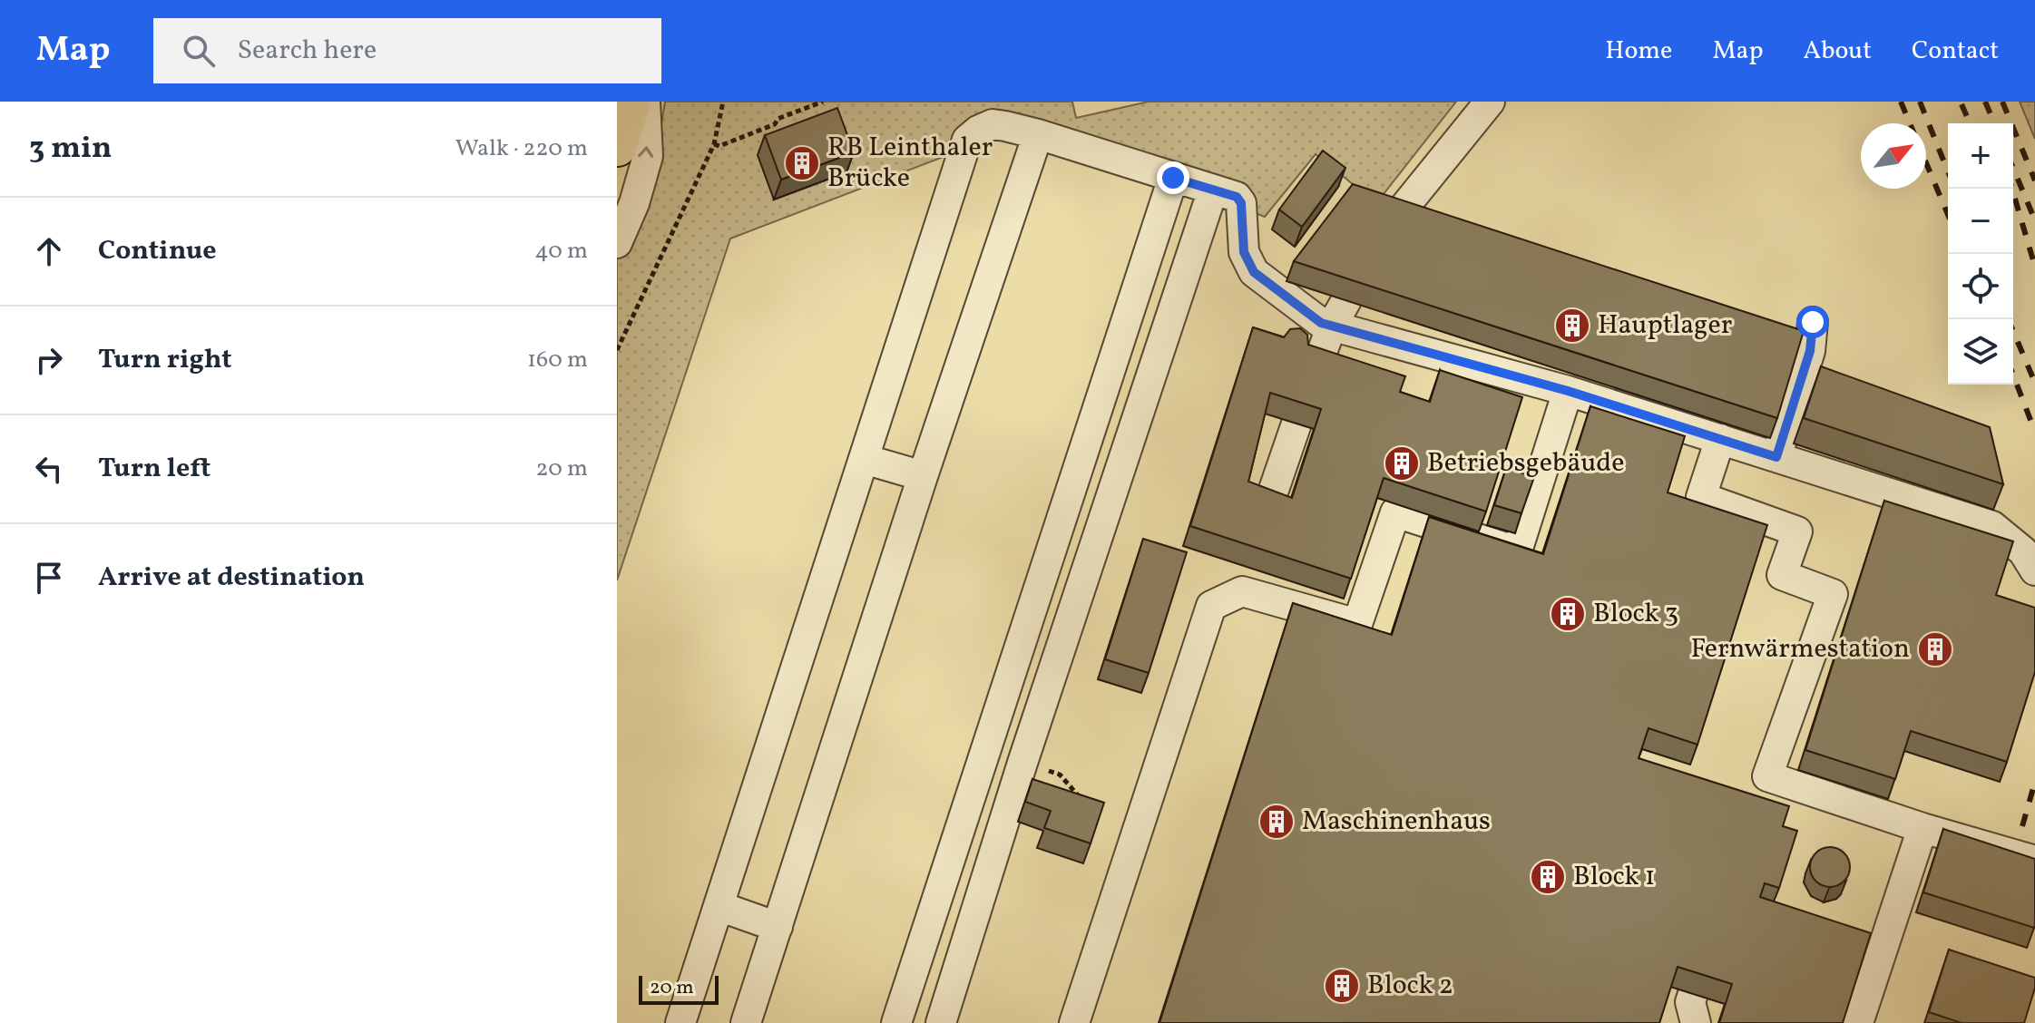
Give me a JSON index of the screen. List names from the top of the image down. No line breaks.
{"places":{"building":["RB Leinthaler Brücke","Hauptlager","Betriebsgebäude","Block 3","Fernwärmestation","Maschinenhaus","Block 1","Block 2"]},"scale_bar":"20 m","north":"top right","page":{"header":"Map","search":"Search here","nav":["Home","Map","About","Contact"],"heading":["3 min","Walk · 220 m"],"map_buttons":["+","−"],"list":[["Continue","40 m"],["Turn right","160 m"],["Turn left","20 m"],"Arrive at destination"],"scale":"20 m"}}
